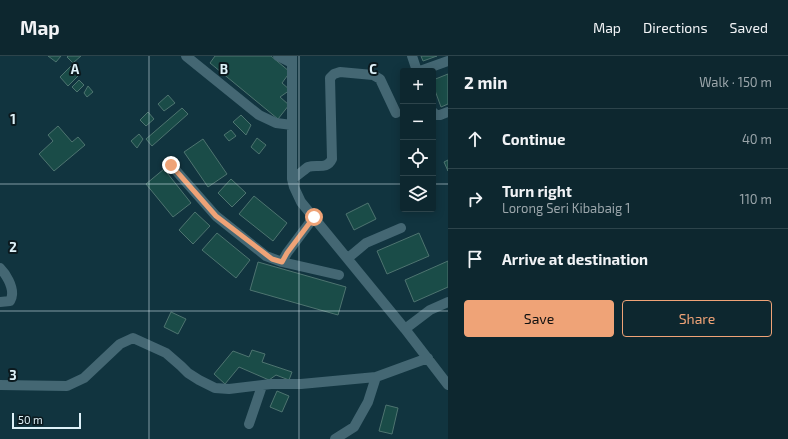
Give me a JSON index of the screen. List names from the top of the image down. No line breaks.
{"scale_bar":"50 m","page":{"header":"Map","nav":["Map","Directions","Saved"],"heading":["2 min","Walk · 150 m"],"map_buttons":["+","−"],"list":[["Continue","40 m"],["Turn right","Lorong Seri Kibabaig 1","110 m"],"Arrive at destination"],"buttons":["Save","Share"],"scale":"50 m"},"grid":{"columns":["A","B","C"],"rows":["1","2","3"]}}
